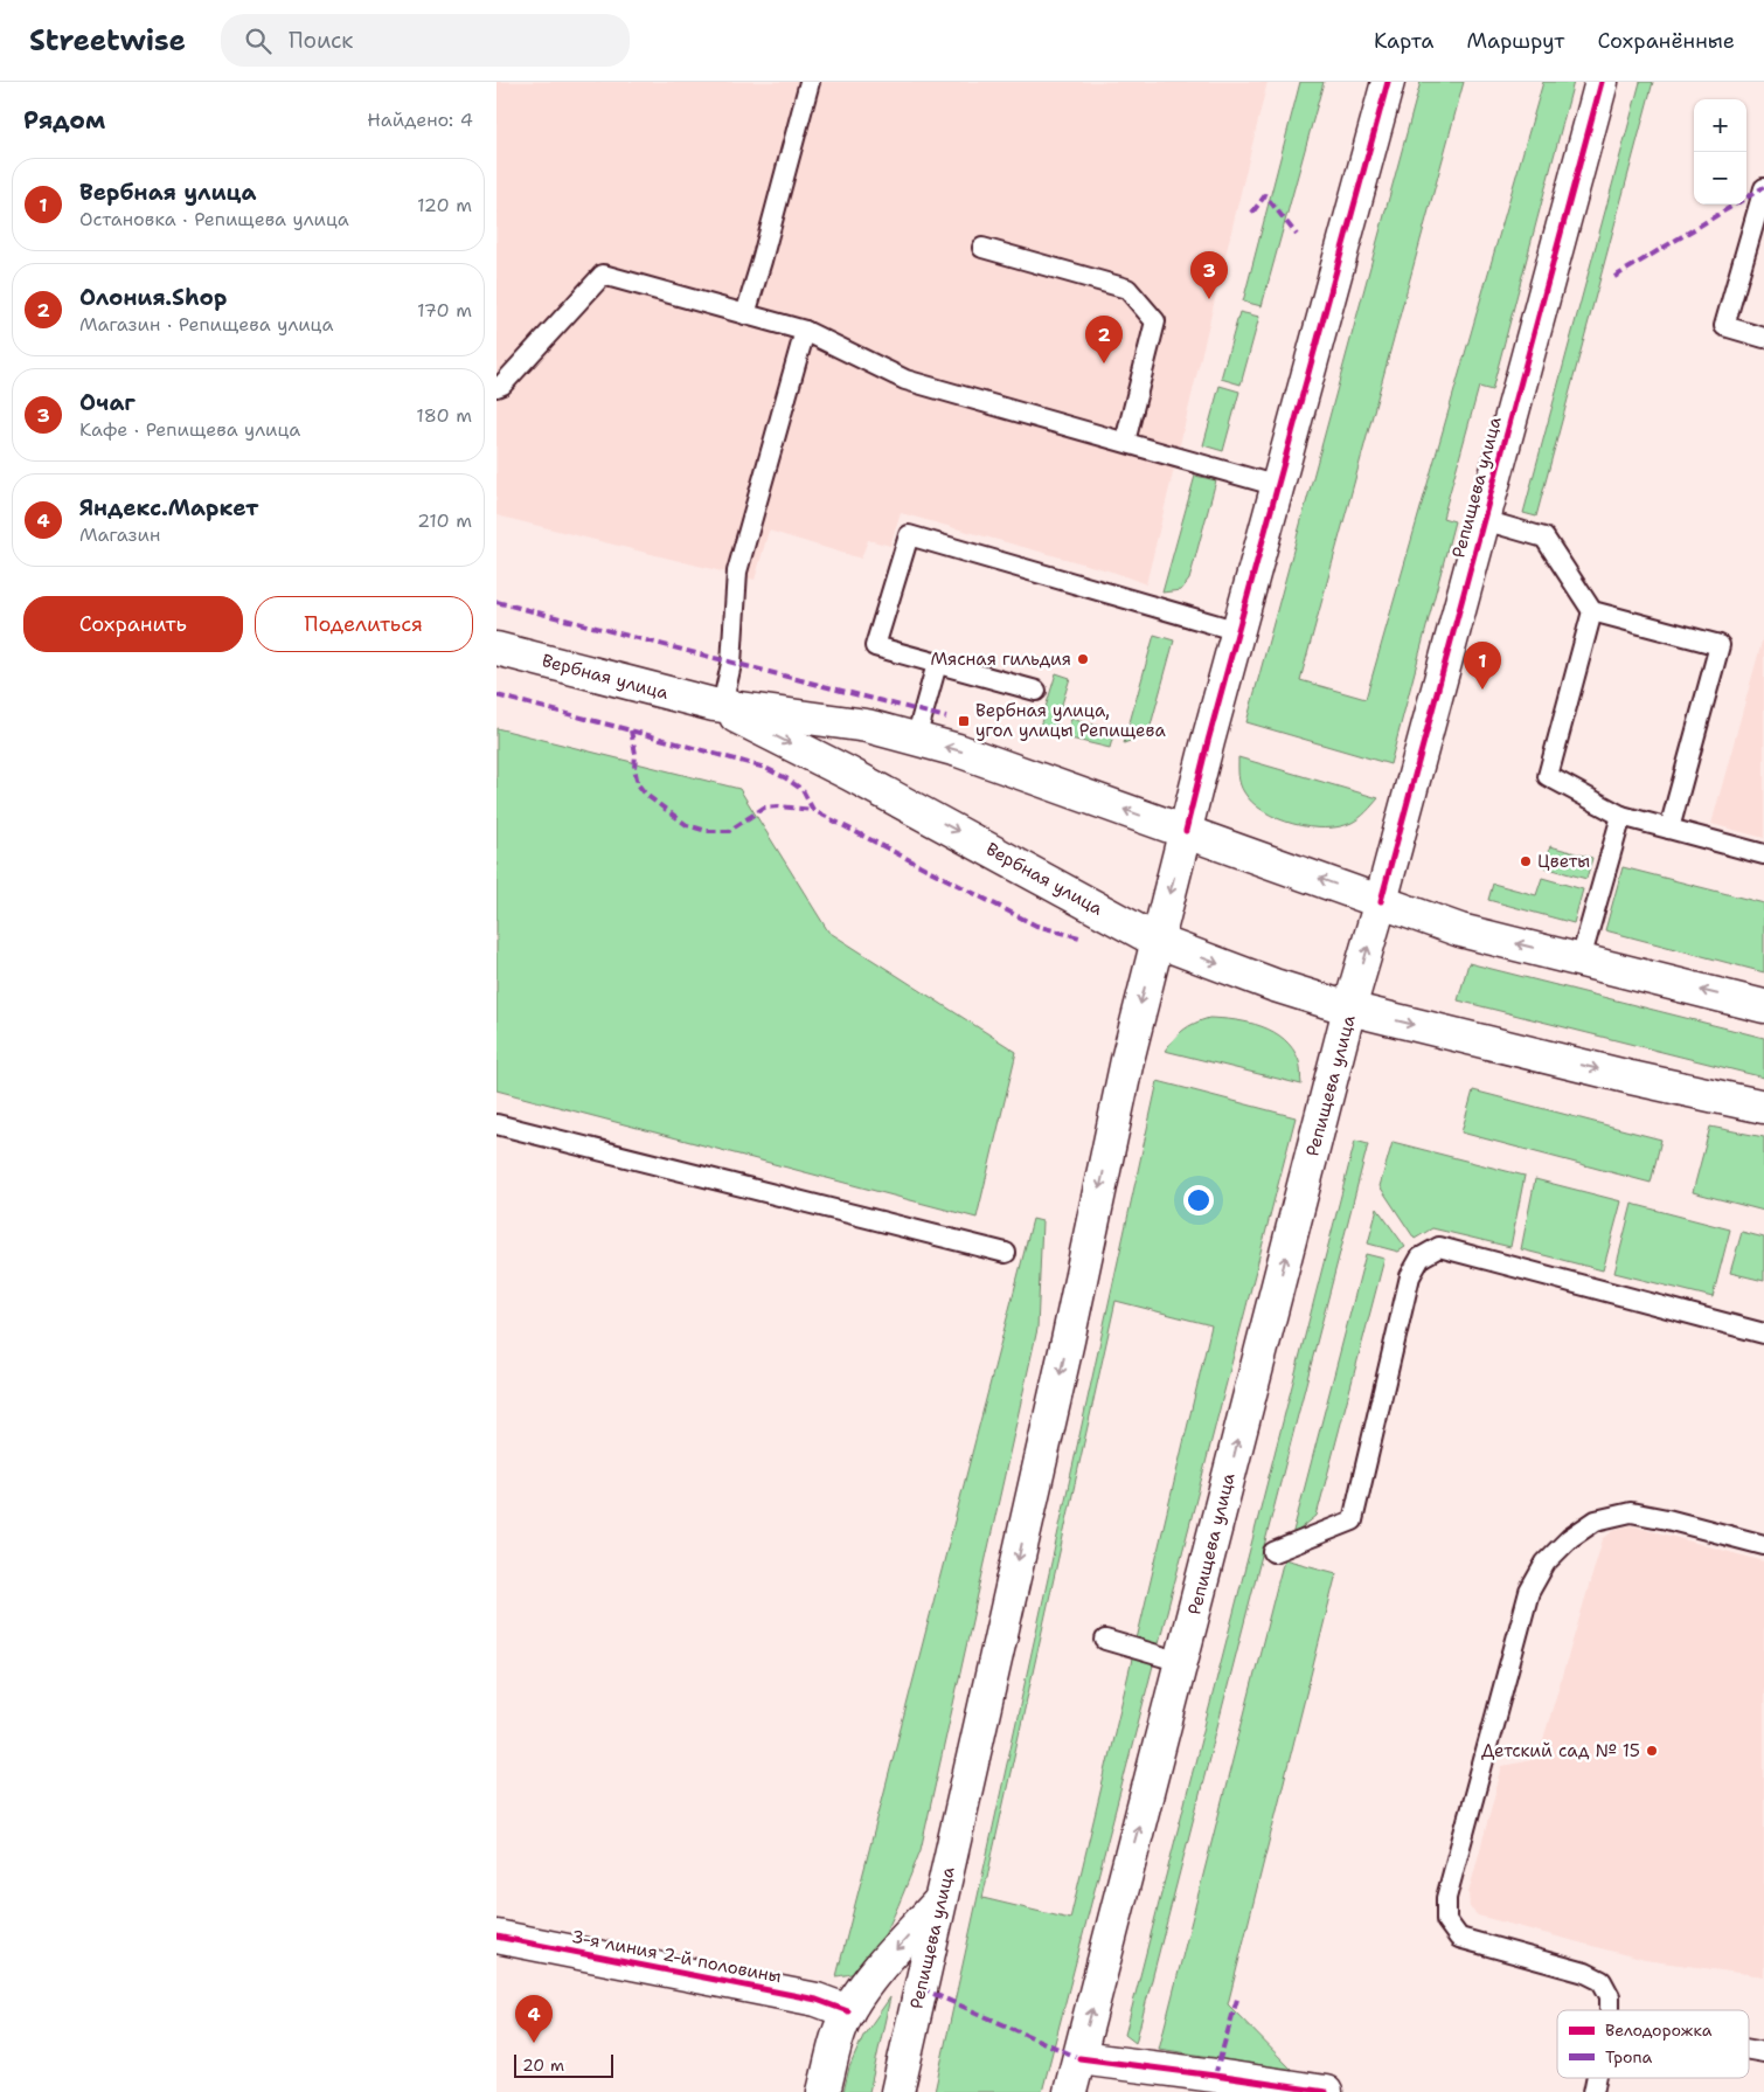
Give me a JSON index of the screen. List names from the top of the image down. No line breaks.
{"streets":{"main road":["Репищева улица","Вербная улица","3-я линия 2-й половины"]},"crossings":[["Репищева улица","Вербная улица"]],"places":{"other":["Мясная гильдия","Цветы","Детский сад № 15"],"transit":["Вербная улица, угол улицы Репищева"]},"legend":["Велодорожка","Тропа"],"scale_bar":"20 m","page":{"header":"Streetwise","search":"Поиск","nav":["Карта","Маршрут","Сохранённые"],"heading":["Рядом","Найдено: 4"],"map_buttons":["+","−"],"list":[{"mark":"1","name":"Вербная улица","note":"Остановка · Репищева улица","value":"120 m"},{"mark":"2","name":"Олония.Shop","note":"Магазин · Репищева улица","value":"170 m"},{"mark":"3","name":"Очаг","note":"Кафе · Репищева улица","value":"180 m"},{"mark":"4","name":"Яндекс.Маркет","note":"Магазин","value":"210 m"}],"pins":["3","2","1","4"],"buttons":["Сохранить","Поделиться"],"scale":"20 m"}}
